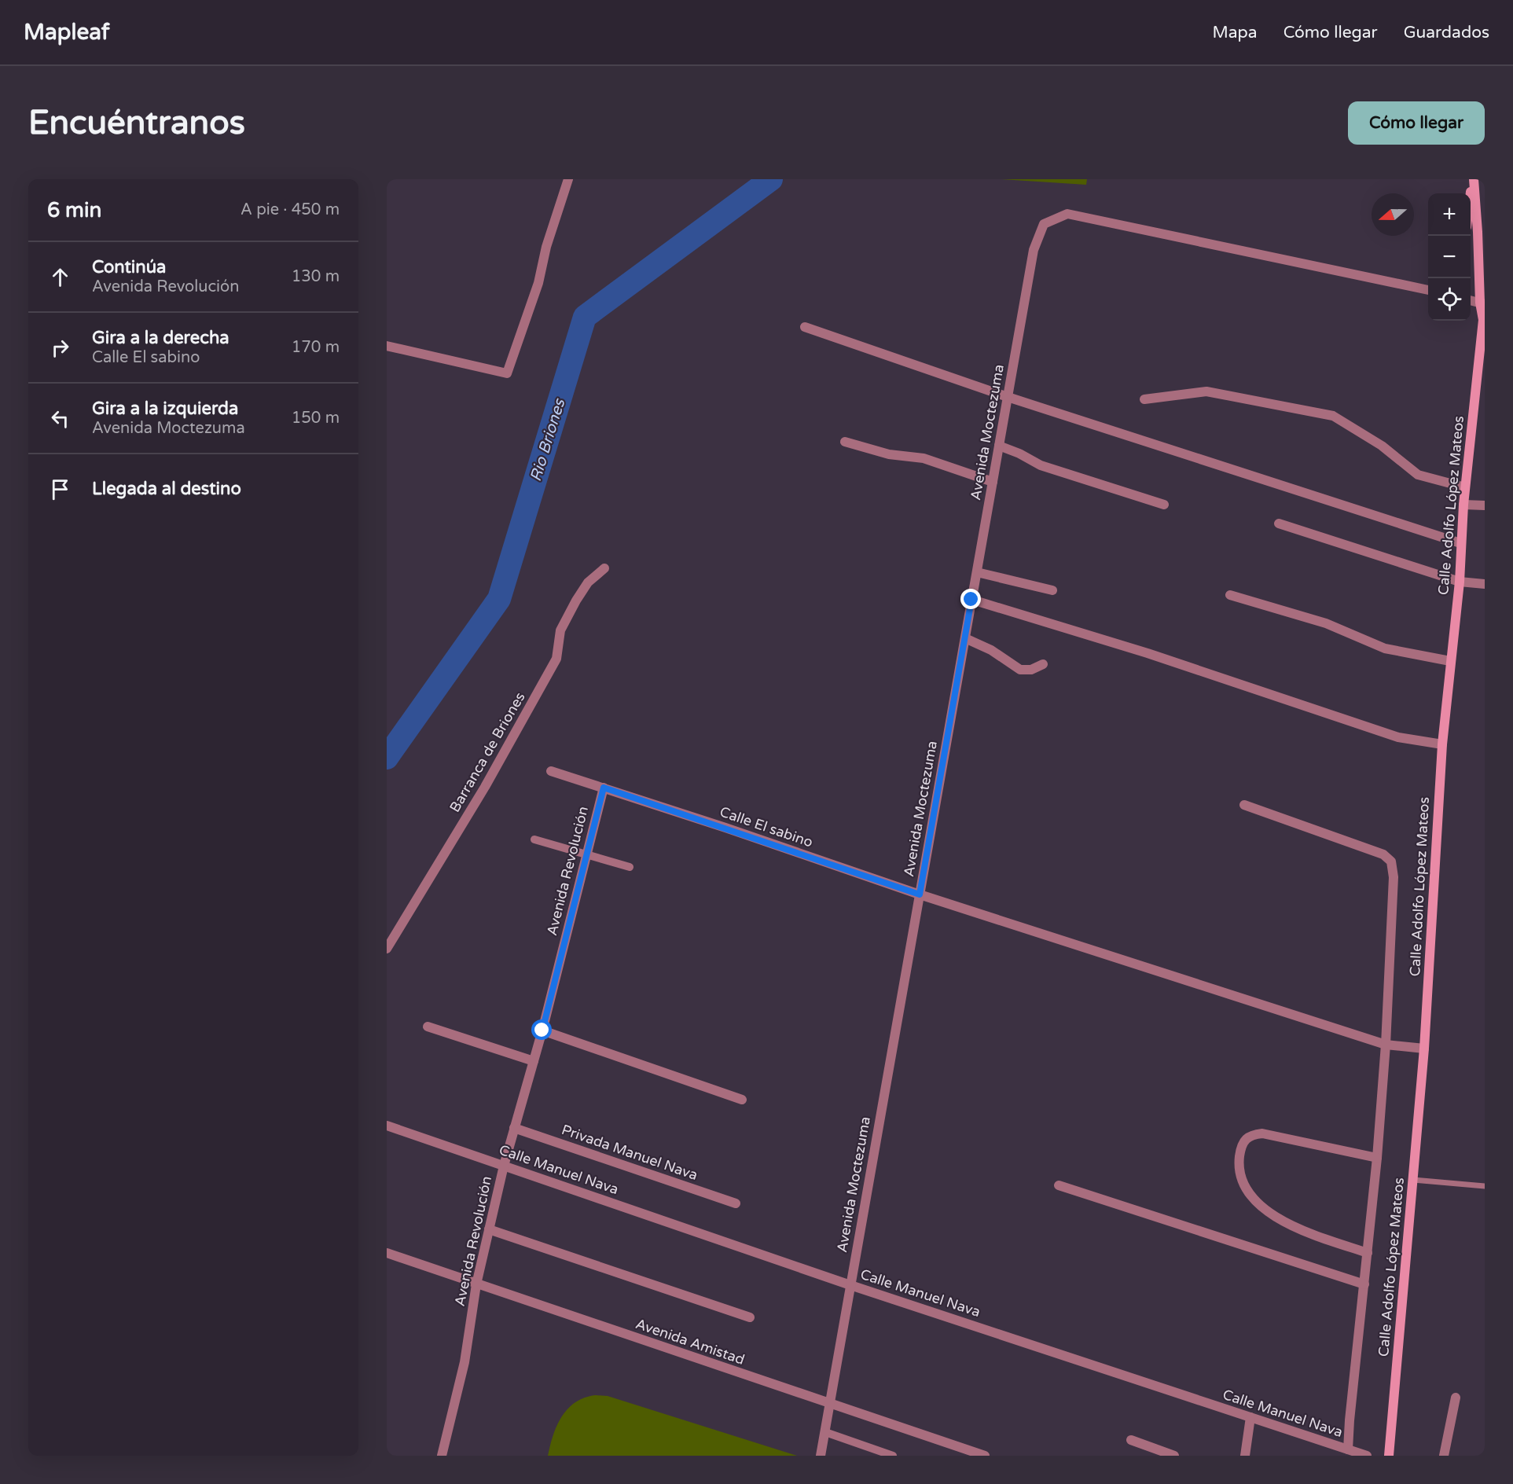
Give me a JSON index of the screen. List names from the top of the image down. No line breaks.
{"streets":{"main road":["Calle Adolfo López Mateos"],"street":["Avenida Moctezuma","Barranca de Briones","Calle El sabino","Avenida Revolución","Privada Manuel Nava","Calle Manuel Nava","Avenida Amistad"]},"crossings":[["Avenida Moctezuma","Calle El sabino"],["Avenida Moctezuma","Calle Manuel Nava"],["Avenida Moctezuma","Avenida Amistad"],["Calle Adolfo López Mateos","Calle El sabino"],["Calle El sabino","Avenida Revolución"],["Avenida Revolución","Privada Manuel Nava"],["Avenida Revolución","Calle Manuel Nava"],["Avenida Revolución","Avenida Amistad"]],"water":["Rio Briones"],"north":"left","page":{"header":"Mapleaf","nav":["Mapa","Cómo llegar","Guardados"],"buttons":"Cómo llegar","title":"Encuéntranos","heading":["6 min","A pie · 450 m"],"map_buttons":["+","−"],"list":[["Continúa","Avenida Revolución","130 m"],["Gira a la derecha","Calle El sabino","170 m"],["Gira a la izquierda","Avenida Moctezuma","150 m"],"Llegada al destino"]}}
